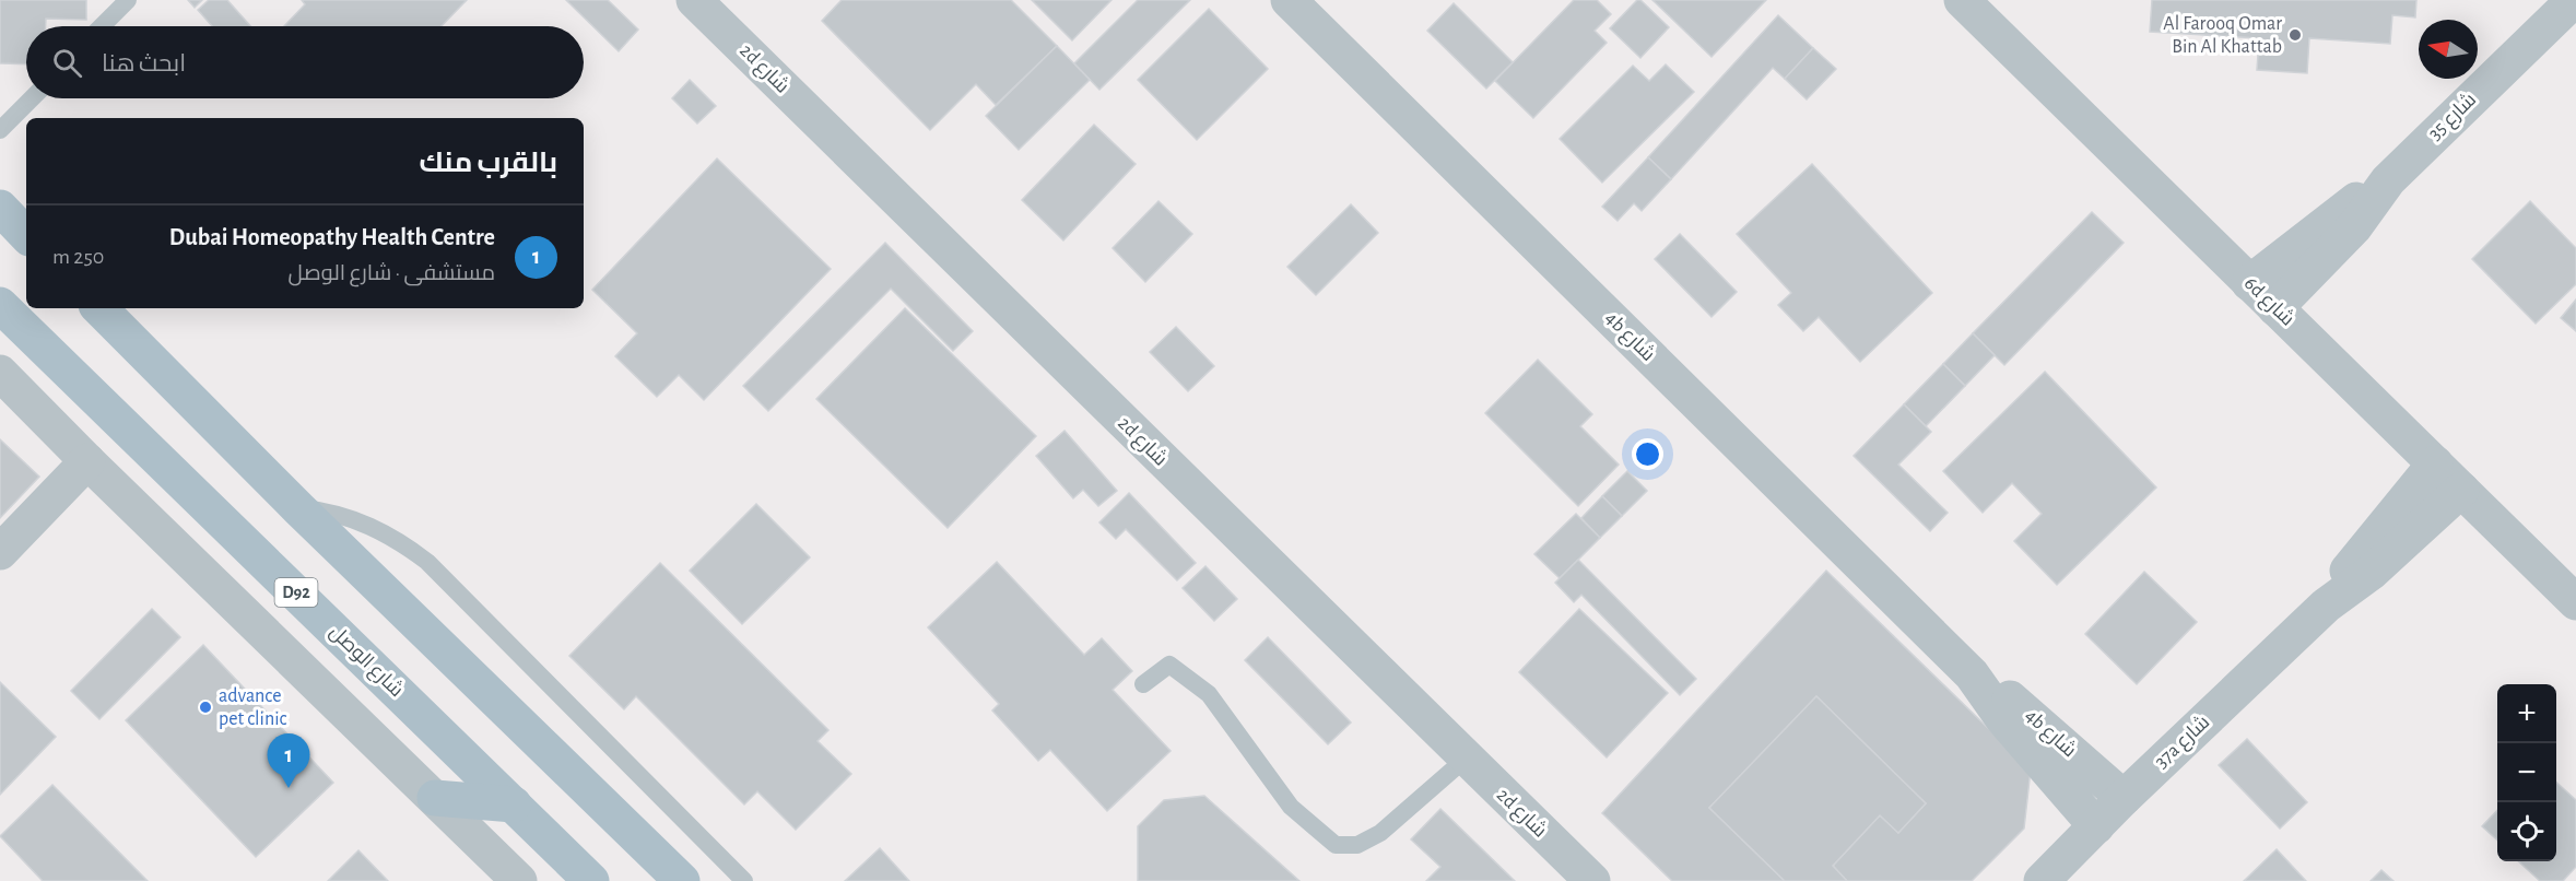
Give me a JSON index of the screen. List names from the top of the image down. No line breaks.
{"streets":{"main road":["D92","شارع الوصل"],"street":["2d شارع","شارع 35","6d شارع","4b شارع","37a شارع"]},"crossings":[["شارع 35","6d شارع"],["6d شارع","37a شارع"],["4b شارع","37a شارع"]],"places":["Al Farooq Omar Bin Al Khattab","advance pet clinic"],"north":"left","page":{"search":"ابحث هنا","heading":"بالقرب منك","list":[{"mark":"1","name":"Dubai Homeopathy Health Centre","note":"مستشفى · شارع الوصل","value":"250 m"}],"map_buttons":["+","−"],"pins":"1"}}
